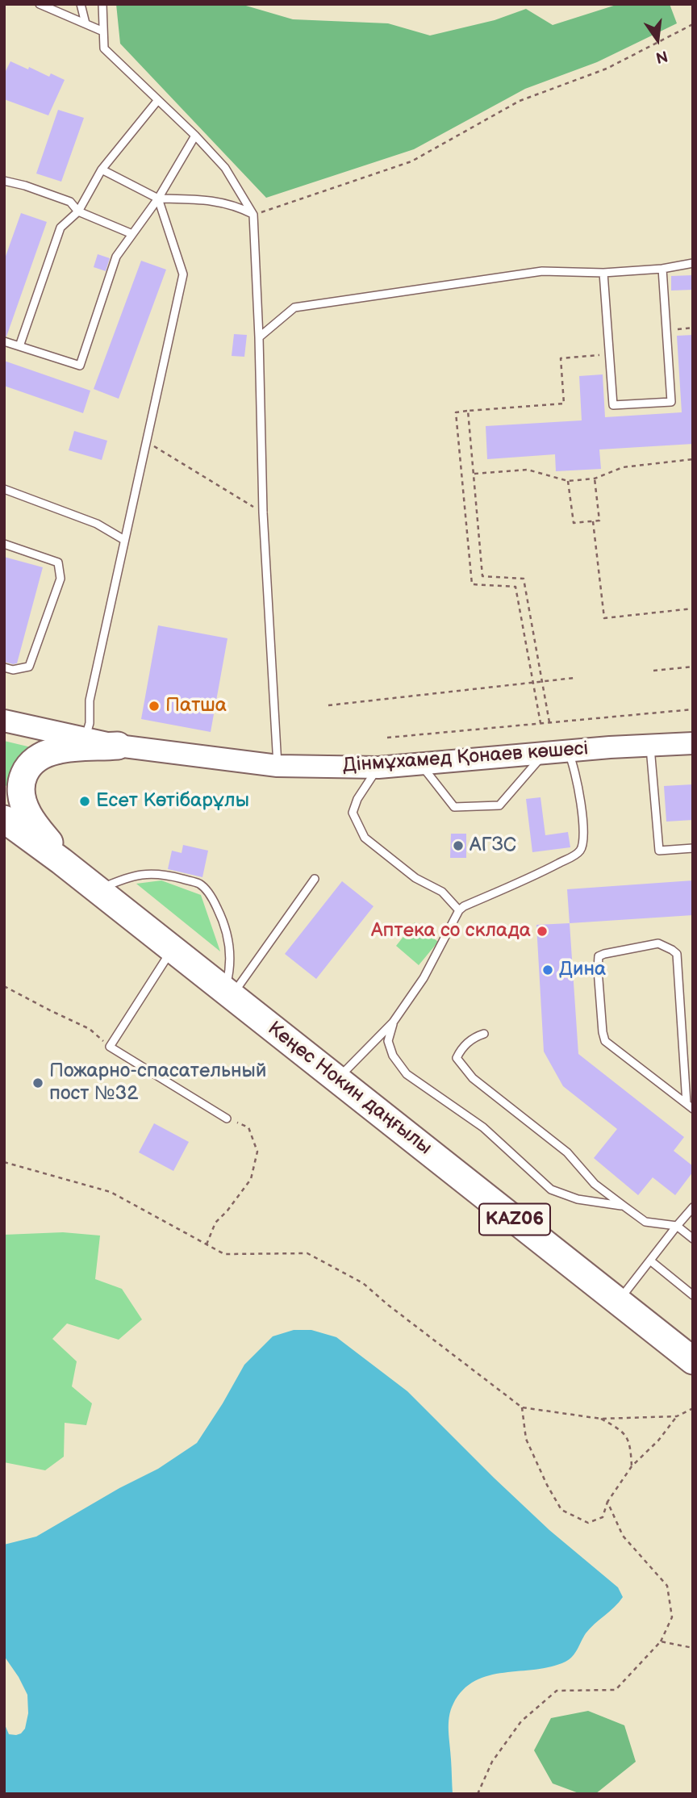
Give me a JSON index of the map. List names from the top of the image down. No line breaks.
{"streets":{"highway":["Кеңес Нокин даңғылы","KАZ06"],"street":["Дінмұхамед Қонаев көшесі"]},"places":["Патша","Есет Көтібарұлы","АГЗС","Аптека со склада","Дина","Пожарно-спасательный пост №32"],"north":"bottom"}
